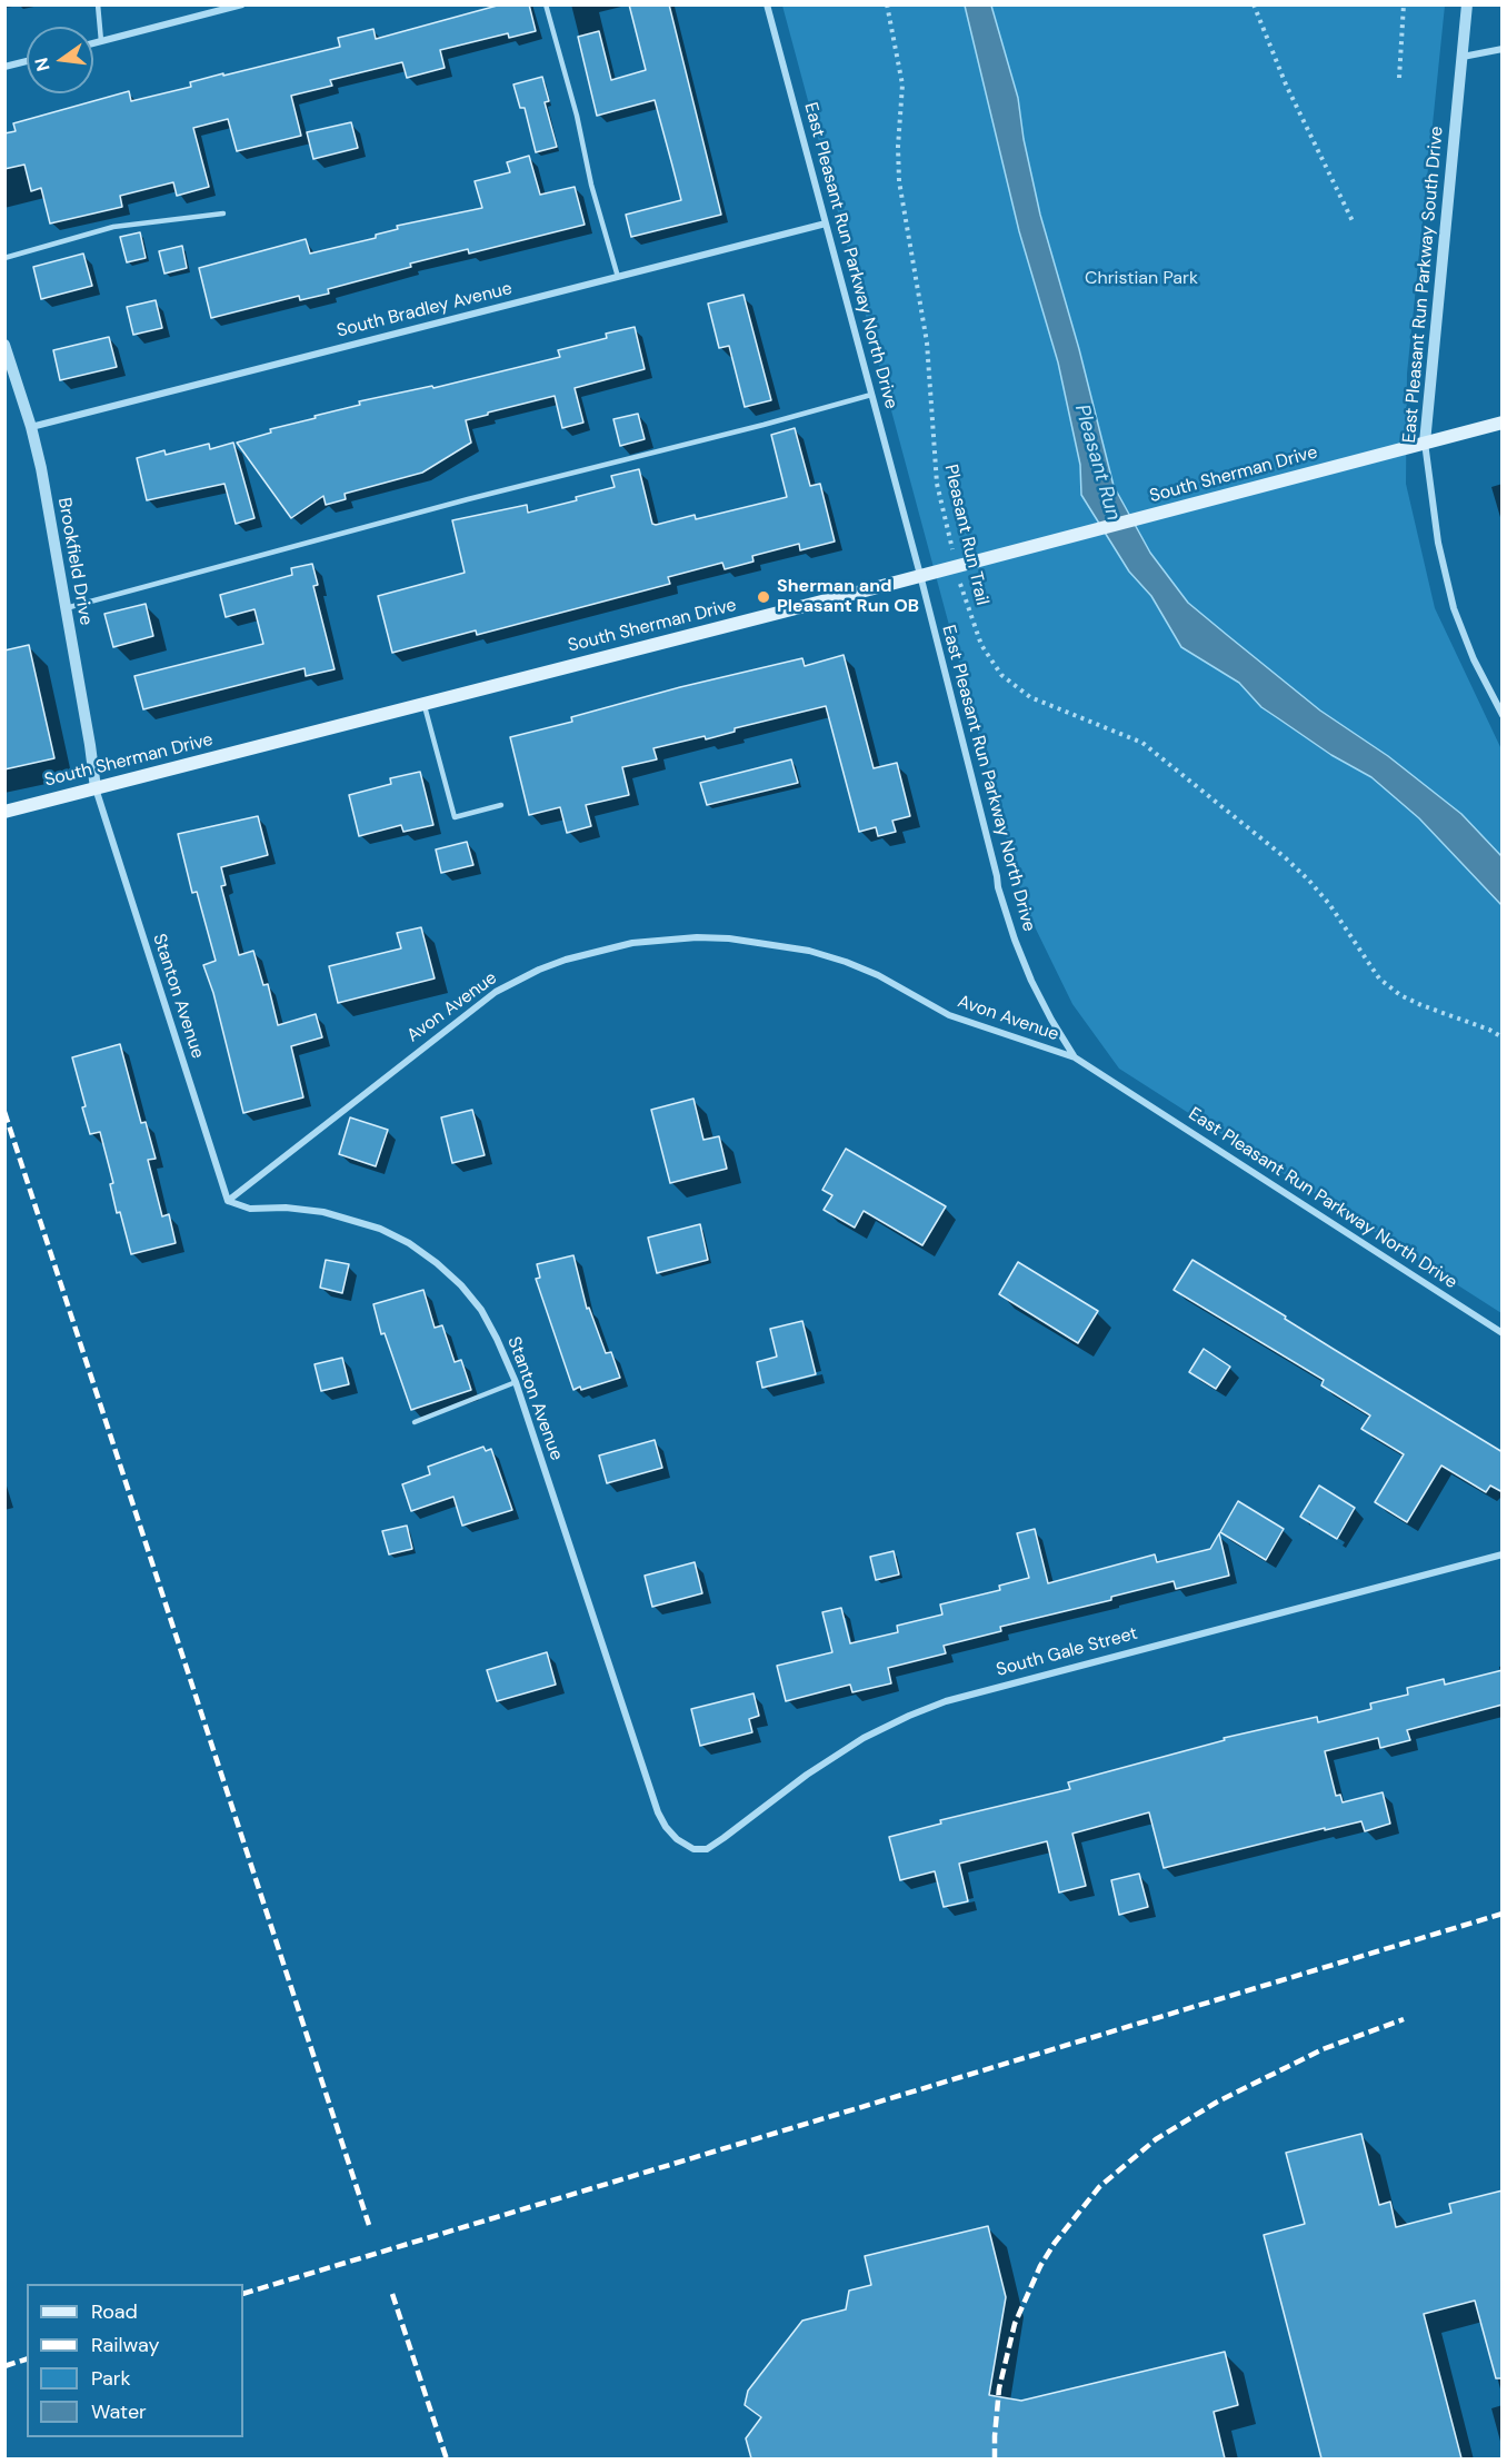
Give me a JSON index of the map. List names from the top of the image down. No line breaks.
{"streets":{"main road":["South Sherman Drive"],"street":["East Pleasant Run Parkway North Drive","East Pleasant Run Parkway South Drive","South Bradley Avenue","Brookfield Drive","Stanton Avenue","Avon Avenue","South Gale Street"],"path":["Pleasant Run Trail"]},"crossings":[["East Pleasant Run Parkway North Drive","South Bradley Avenue"],["East Pleasant Run Parkway North Drive","South Sherman Drive"],["East Pleasant Run Parkway North Drive","Avon Avenue"],["East Pleasant Run Parkway South Drive","South Sherman Drive"],["South Bradley Avenue","Brookfield Drive"],["South Sherman Drive","Pleasant Run Trail"],["South Sherman Drive","Brookfield Drive"],["South Sherman Drive","Stanton Avenue"],["Brookfield Drive","Stanton Avenue"],["Stanton Avenue","Avon Avenue"],["Stanton Avenue","South Gale Street"]],"water":["Pleasant Run"],"parks":["Christian Park"],"places":["Sherman and Pleasant Run OB"],"legend":["Road","Railway","Park","Water"],"north":"left"}
